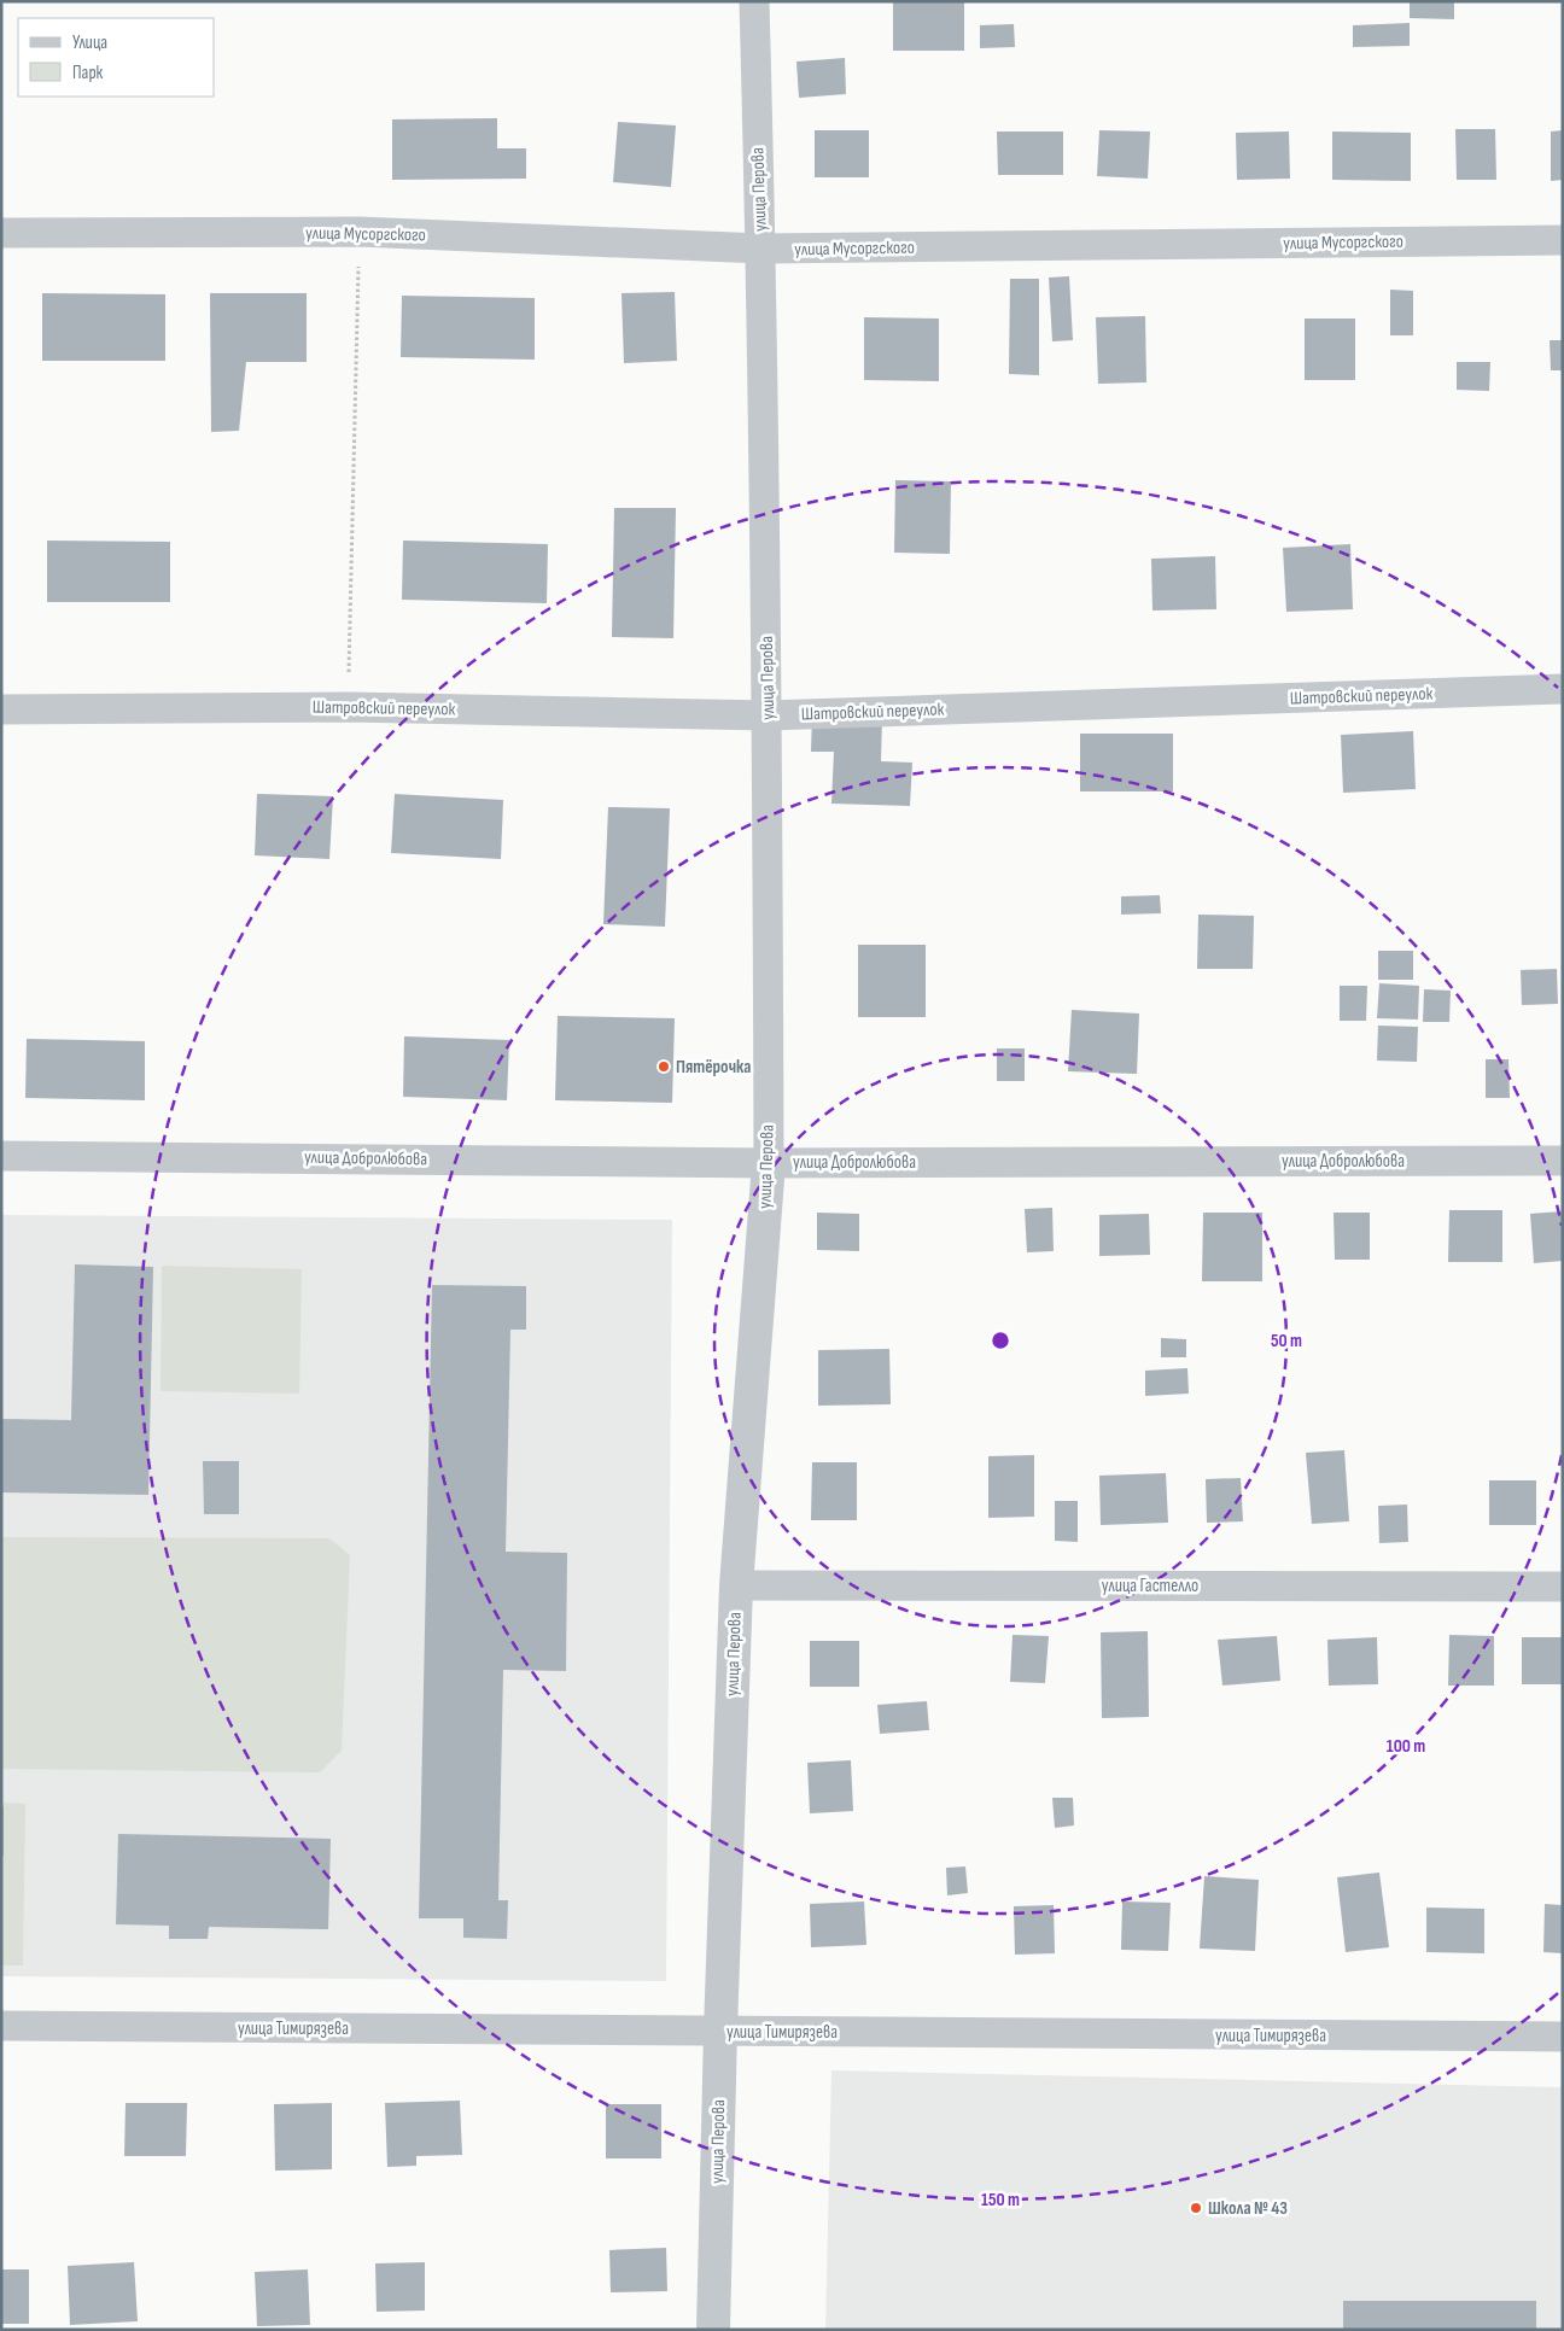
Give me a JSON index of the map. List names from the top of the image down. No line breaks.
{"streets":{"street":["улица Перова","улица Мусоргского","Шатровский переулок","улица Добролюбова","улица Гастелло","улица Тимирязева"]},"crossings":[["улица Перова","улица Мусоргского"],["улица Перова","Шатровский переулок"],["улица Перова","улица Добролюбова"],["улица Перова","улица Гастелло"],["улица Перова","улица Тимирязева"]],"places":["Пятёрочка","Школа № 43"],"legend":["Улица","Парк"],"rings":["50 m","100 m","150 m"]}
